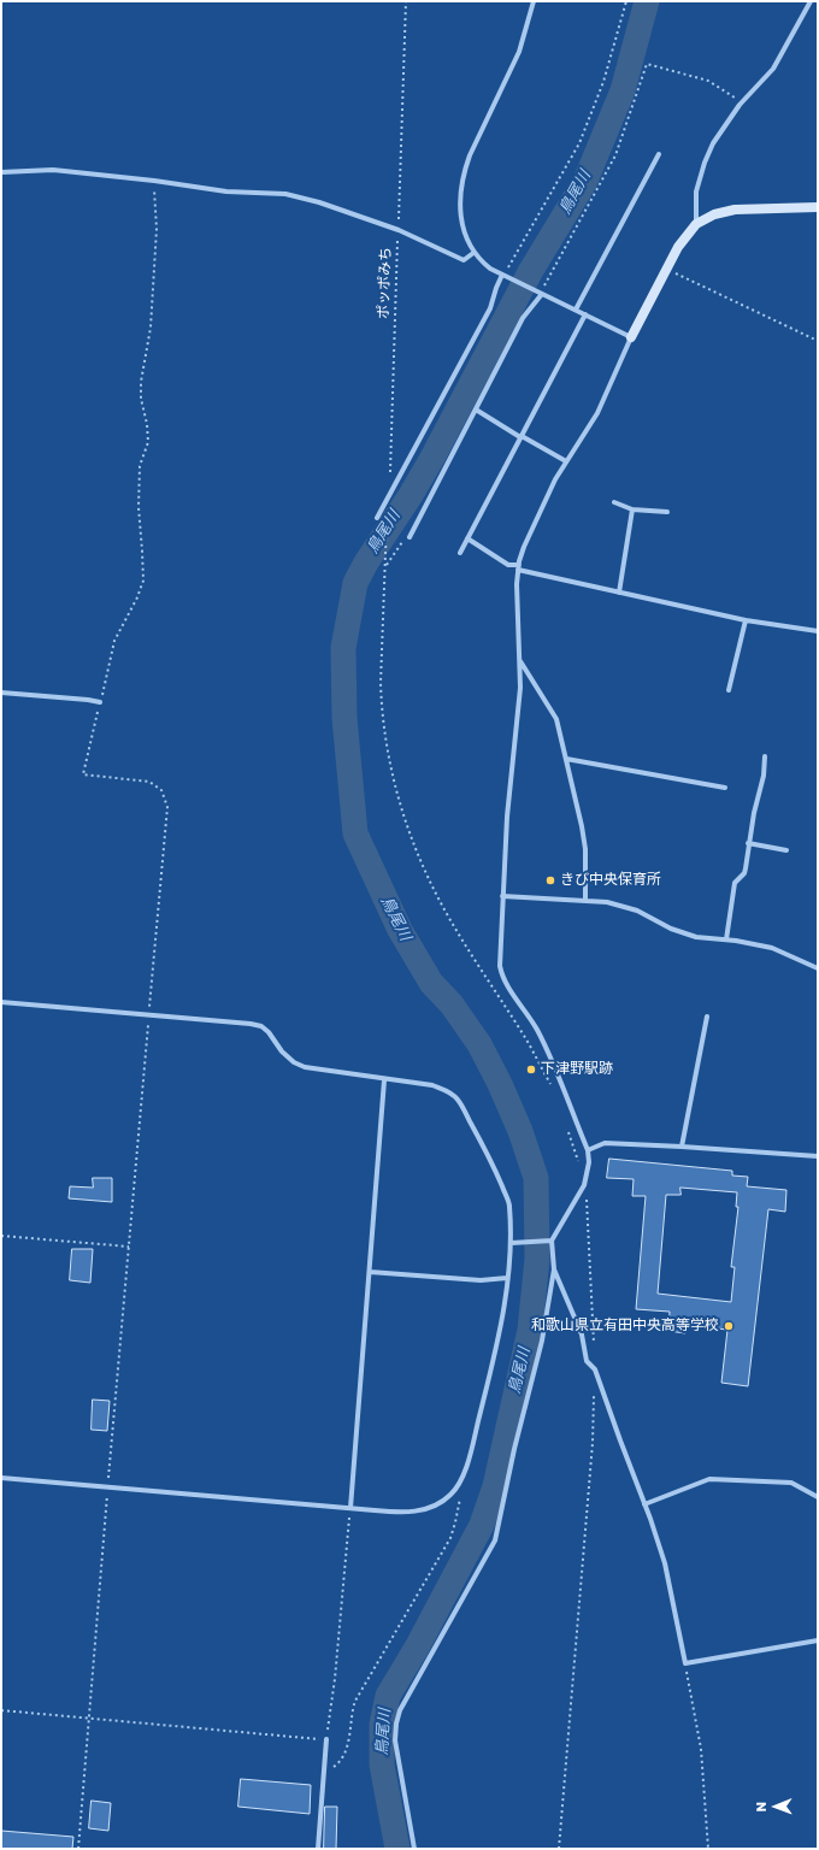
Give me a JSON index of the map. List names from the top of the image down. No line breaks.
{"streets":{"path":["ポッポみち"]},"water":["鳥尾川"],"places":["きび中央保育所","下津野駅跡","和歌山県立有田中央高等学校"],"north":"left"}
